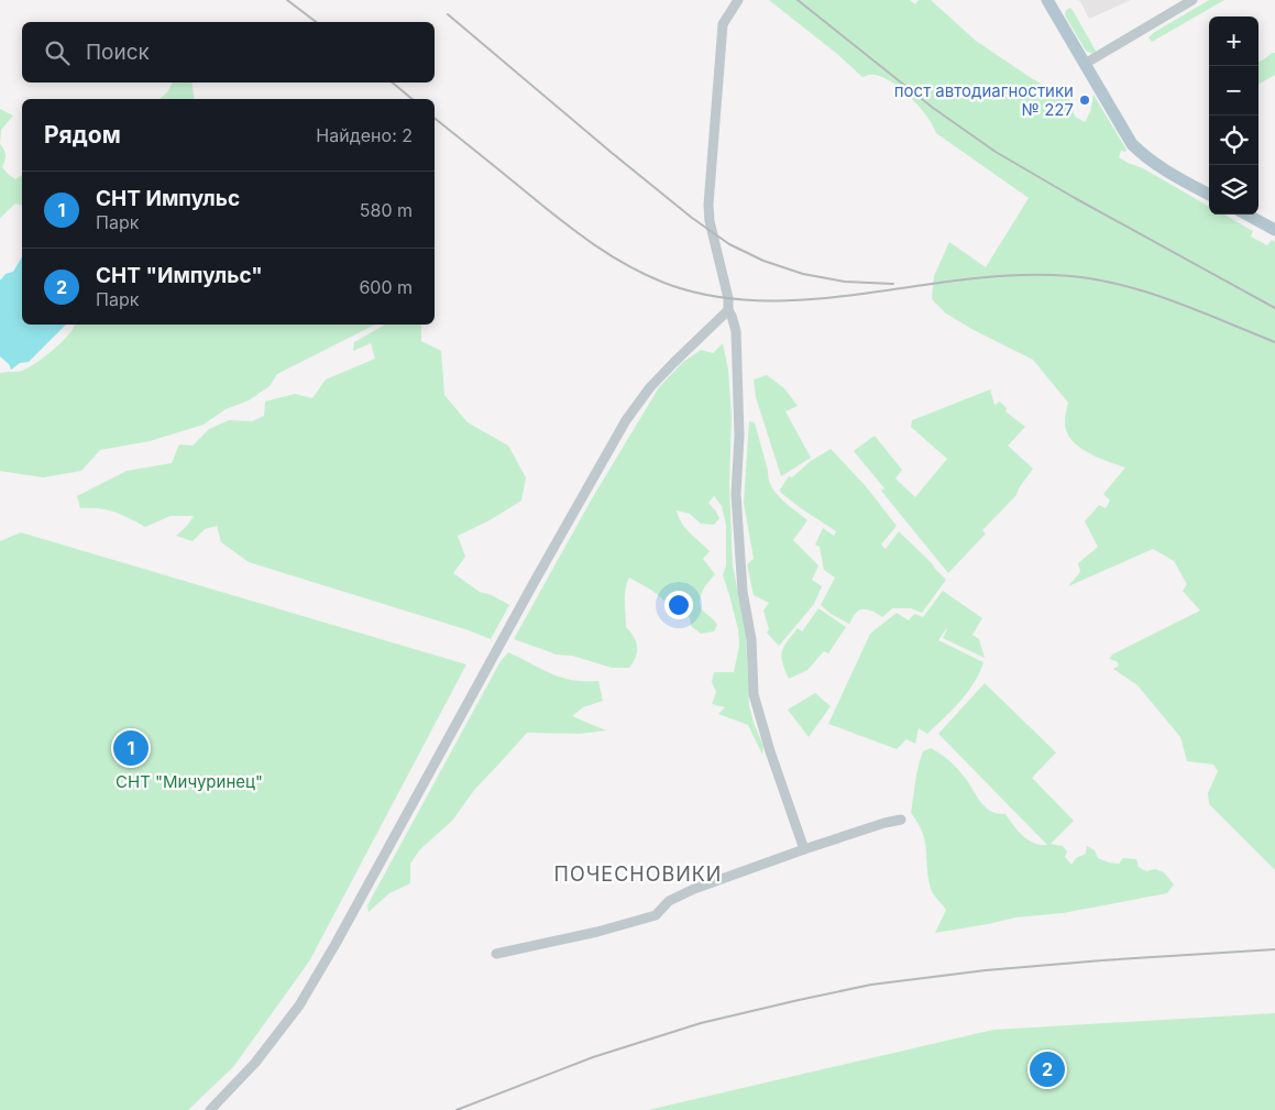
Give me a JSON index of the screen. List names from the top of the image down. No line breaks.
{"districts":["ПОЧЕСНОВИКИ"],"parks":["СНТ \"Мичуринец\""],"places":["пост автодиагностики № 227"],"page":{"map_buttons":["+","−"],"search":"Поиск","heading":["Рядом","Найдено: 2"],"list":[{"mark":"1","name":"СНТ Импульс","note":"Парк","value":"580 m"},{"mark":"2","name":"СНТ \"Импульс\"","note":"Парк","value":"600 m"}],"pins":["1","2"]}}
